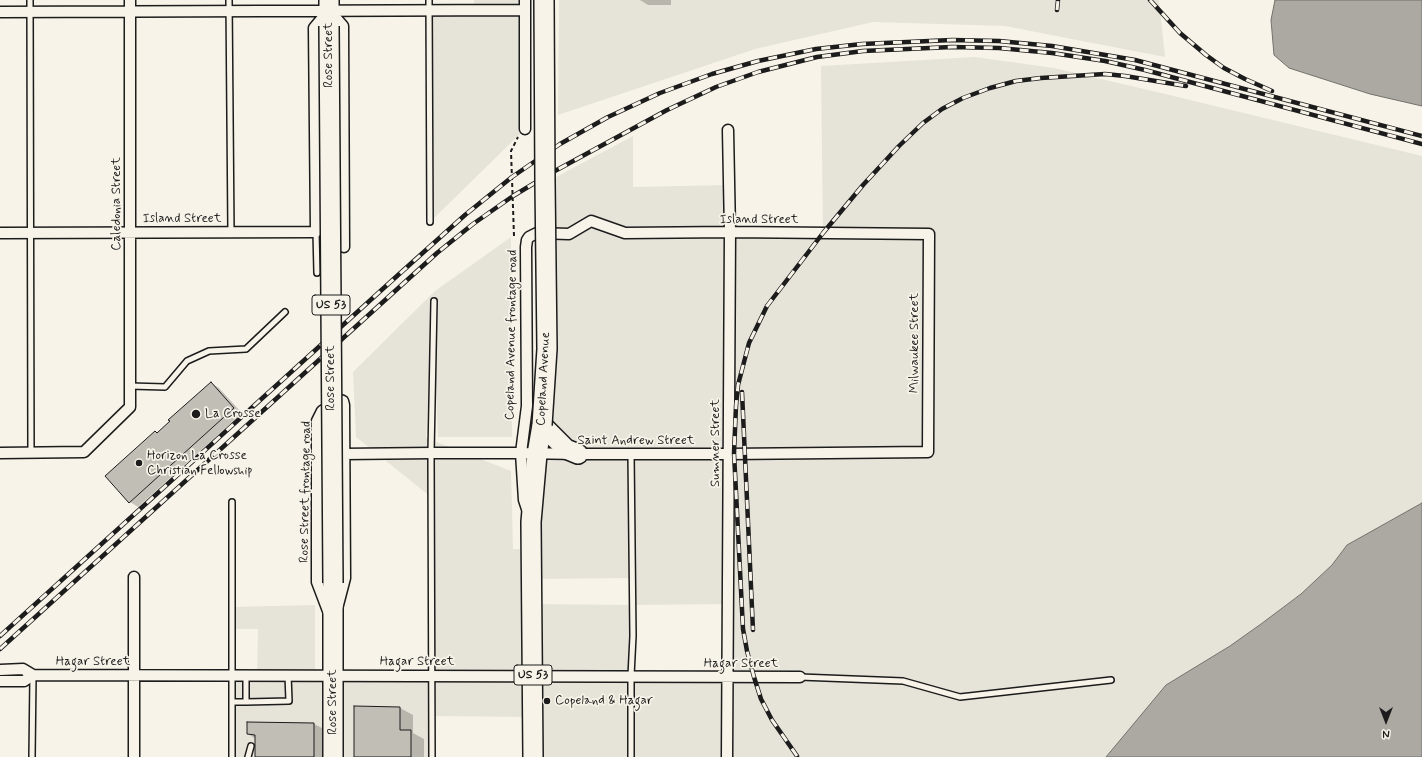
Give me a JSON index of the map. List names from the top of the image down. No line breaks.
{"streets":{"highway":["Rose Street","US 53","Copeland Avenue"],"street":["Caledonia Street","Island Street","Copeland Avenue frontage road","Milwaukee Street","Saint Andrew Street","Sumner Street","Rose Street frontage road","Hagar Street"]},"crossings":[["Rose Street","Rose Street frontage road"],["Rose Street","Hagar Street"],["Caledonia Street","Island Street"],["Island Street","Copeland Avenue frontage road"],["Island Street","Milwaukee Street"],["Island Street","Sumner Street"],["Copeland Avenue frontage road","Copeland Avenue"],["Copeland Avenue frontage road","Saint Andrew Street"],["Milwaukee Street","Saint Andrew Street"],["Copeland Avenue","Saint Andrew Street"],["Copeland Avenue","Hagar Street"],["Saint Andrew Street","Sumner Street"],["Saint Andrew Street","Rose Street frontage road"],["Sumner Street","Hagar Street"]],"places":["La Crosse","Horizon La Crosse Christian Fellowship","Copeland & Hagar"],"north":"bottom"}
